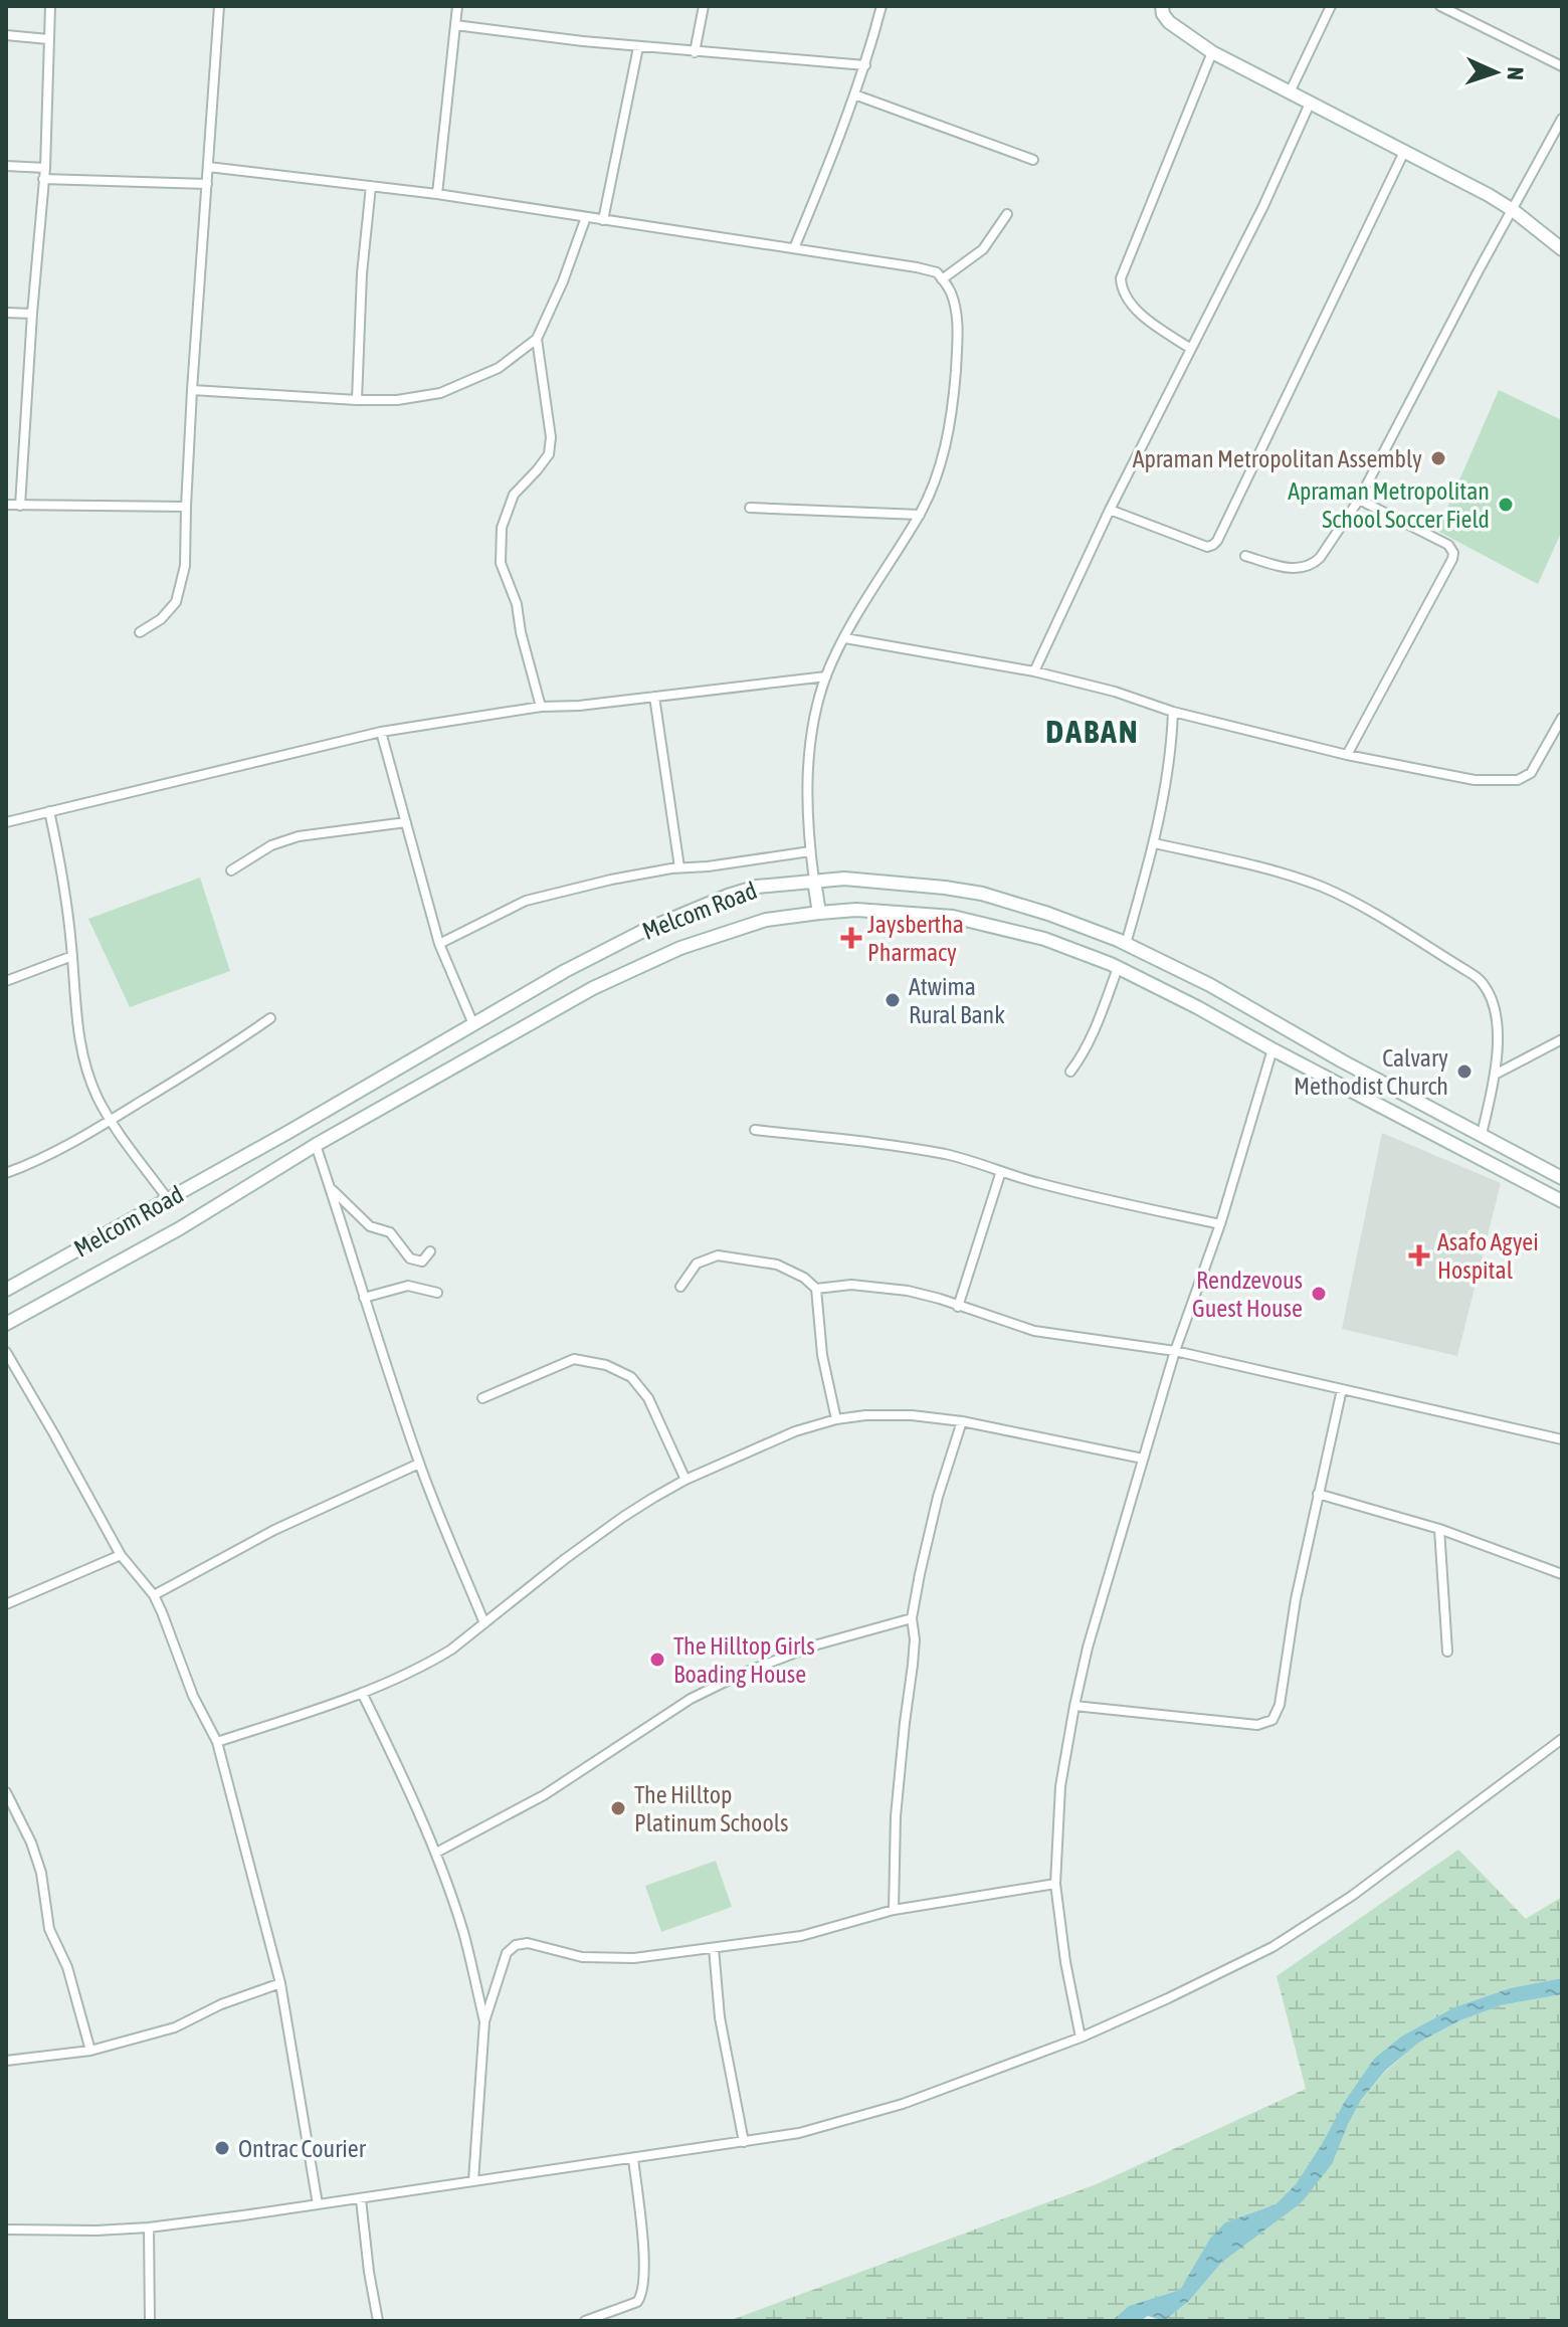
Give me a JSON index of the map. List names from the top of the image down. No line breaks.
{"streets":{"main road":["Melcom Road"]},"districts":["DABAN"],"places":{"other":["Apraman Metropolitan Assembly","Apraman Metropolitan School Soccer Field","Atwima Rural Bank","Calvary Methodist Church","Rendzevous Guest House","The Hilltop Girls Boading House","The Hilltop Platinum Schools","Ontrac Courier"],"health":["Jaysbertha Pharmacy","Asafo Agyei Hospital"]},"north":"right"}
